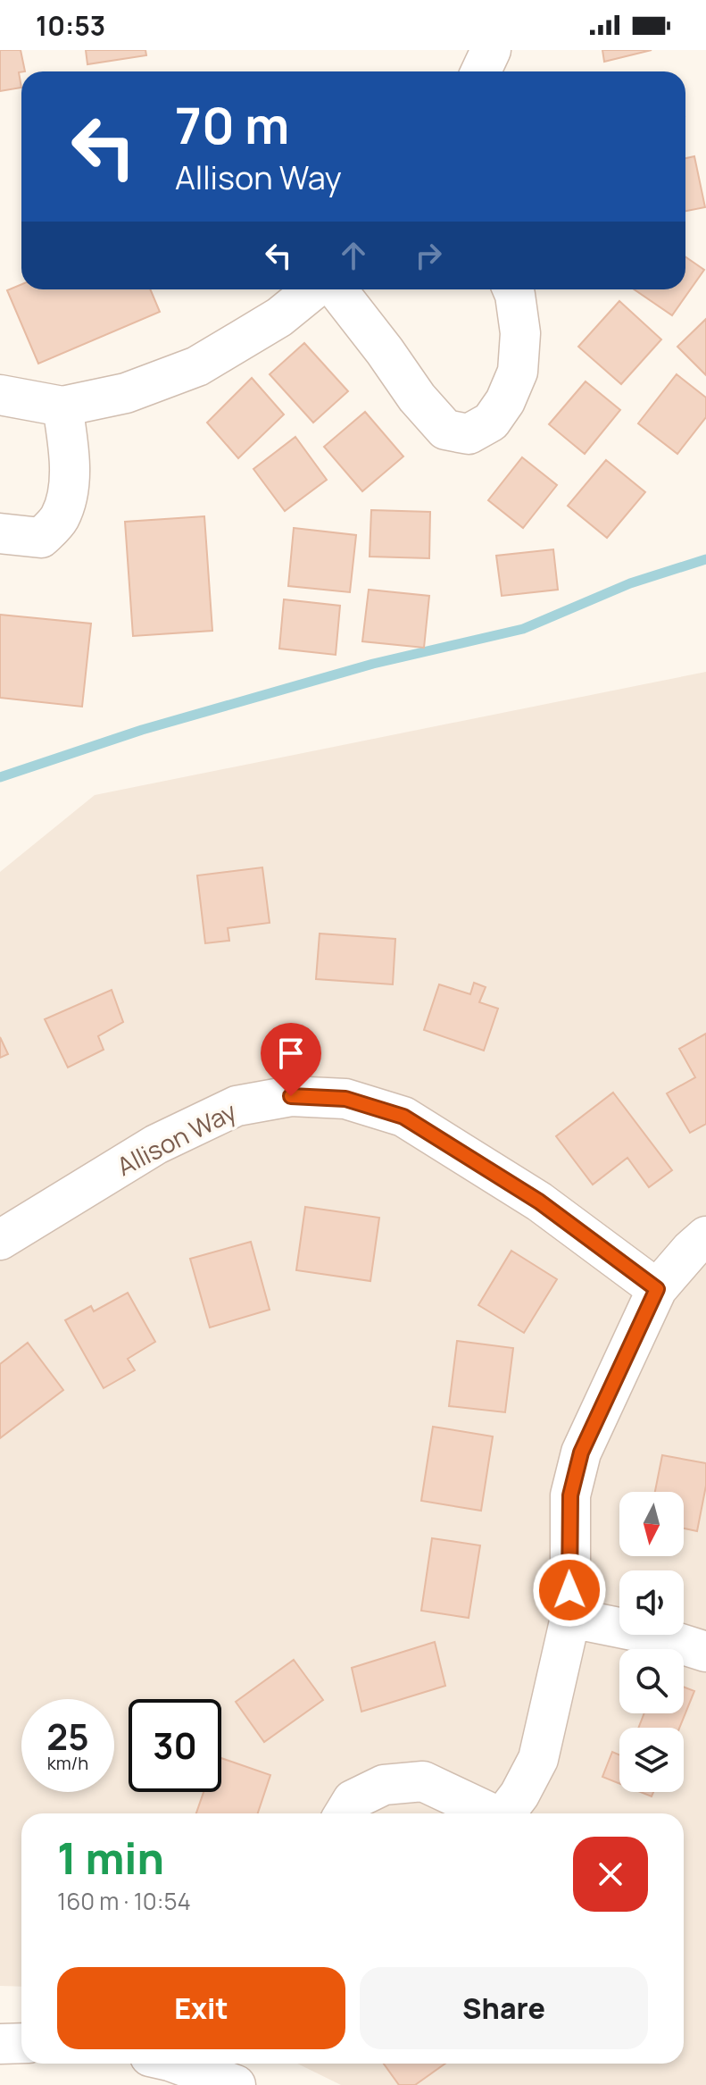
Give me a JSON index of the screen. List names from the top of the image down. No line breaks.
{"streets":{"street":["Allison Way"]},"north":"bottom","page":{"status":"10:53","turn":["70 m","Allison Way"],"speed":"25 km/h","limit":"30","heading":["1 min","160 m · 10:54"],"buttons":["Exit","Share"]}}
